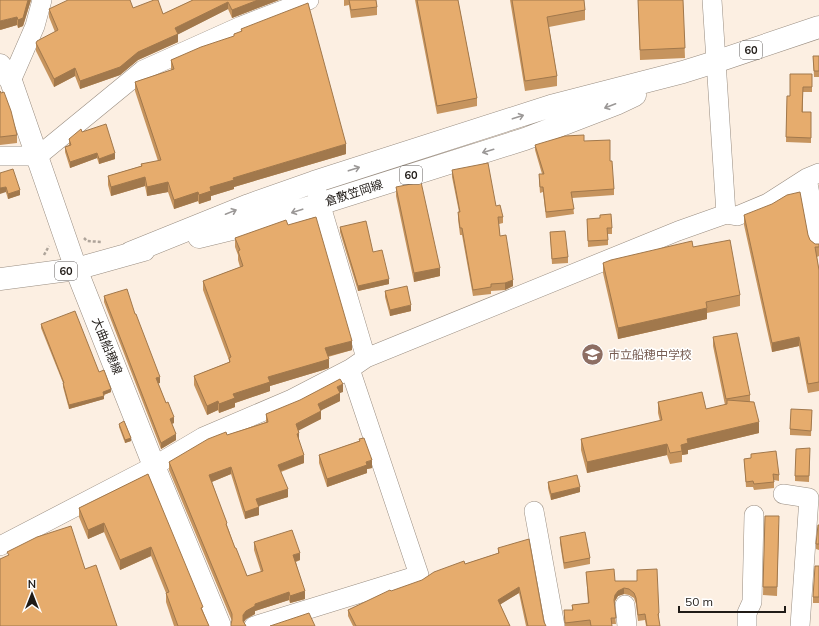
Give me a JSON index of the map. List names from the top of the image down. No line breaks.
{"streets":{"main road":["60","倉敷笠岡線","大曲船穂線"]},"crossings":[["倉敷笠岡線","大曲船穂線"]],"places":{"school or university":["市立船穂中学校"]},"scale_bar":"50 m","north":"top"}
